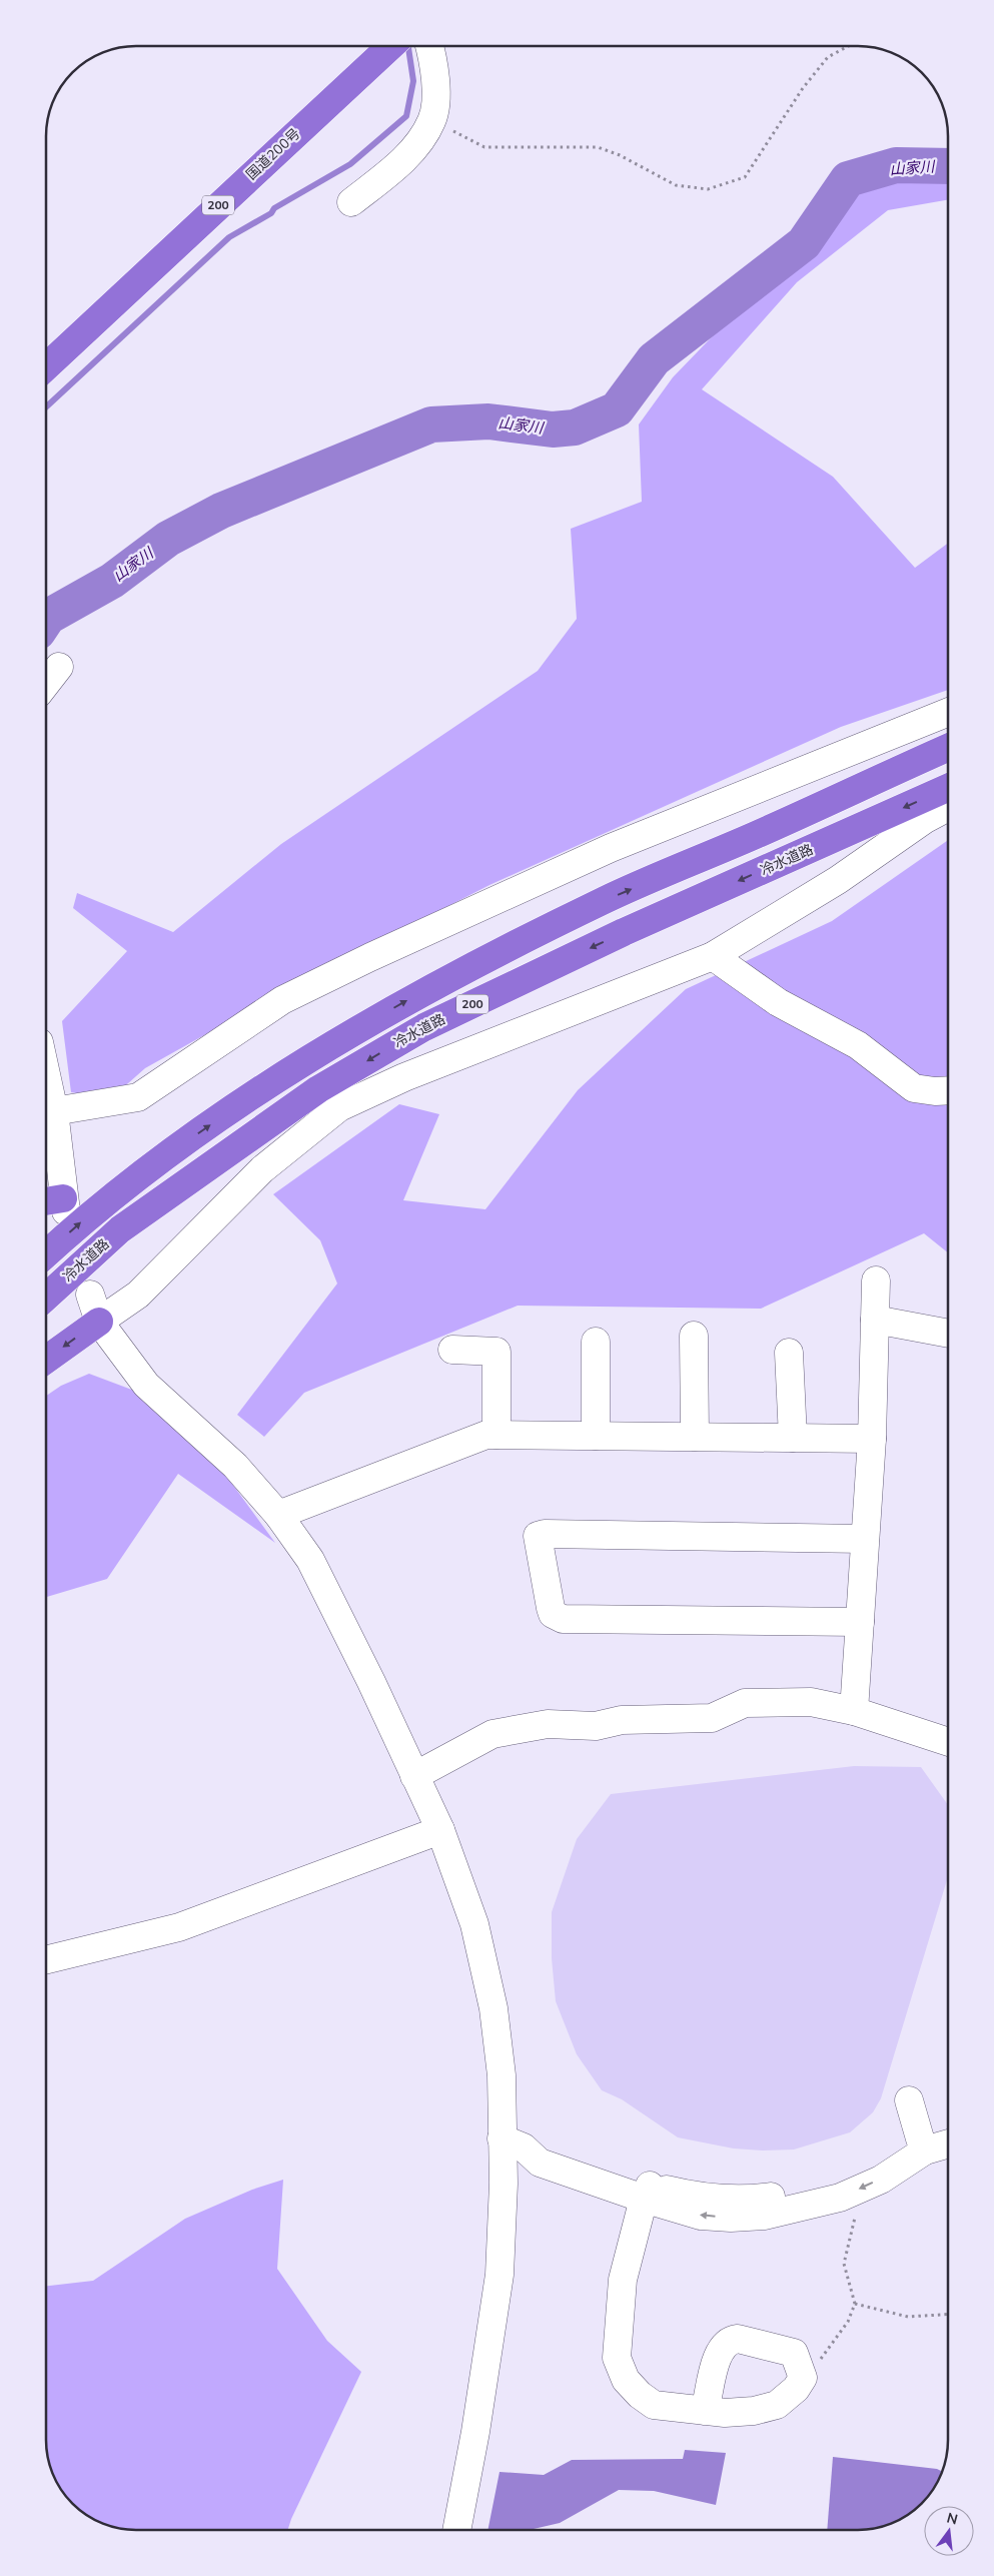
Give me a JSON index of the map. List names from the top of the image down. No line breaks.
{"streets":{"highway":["国道200号","200","冷水道路"]},"water":["山家川"],"north":"top"}
